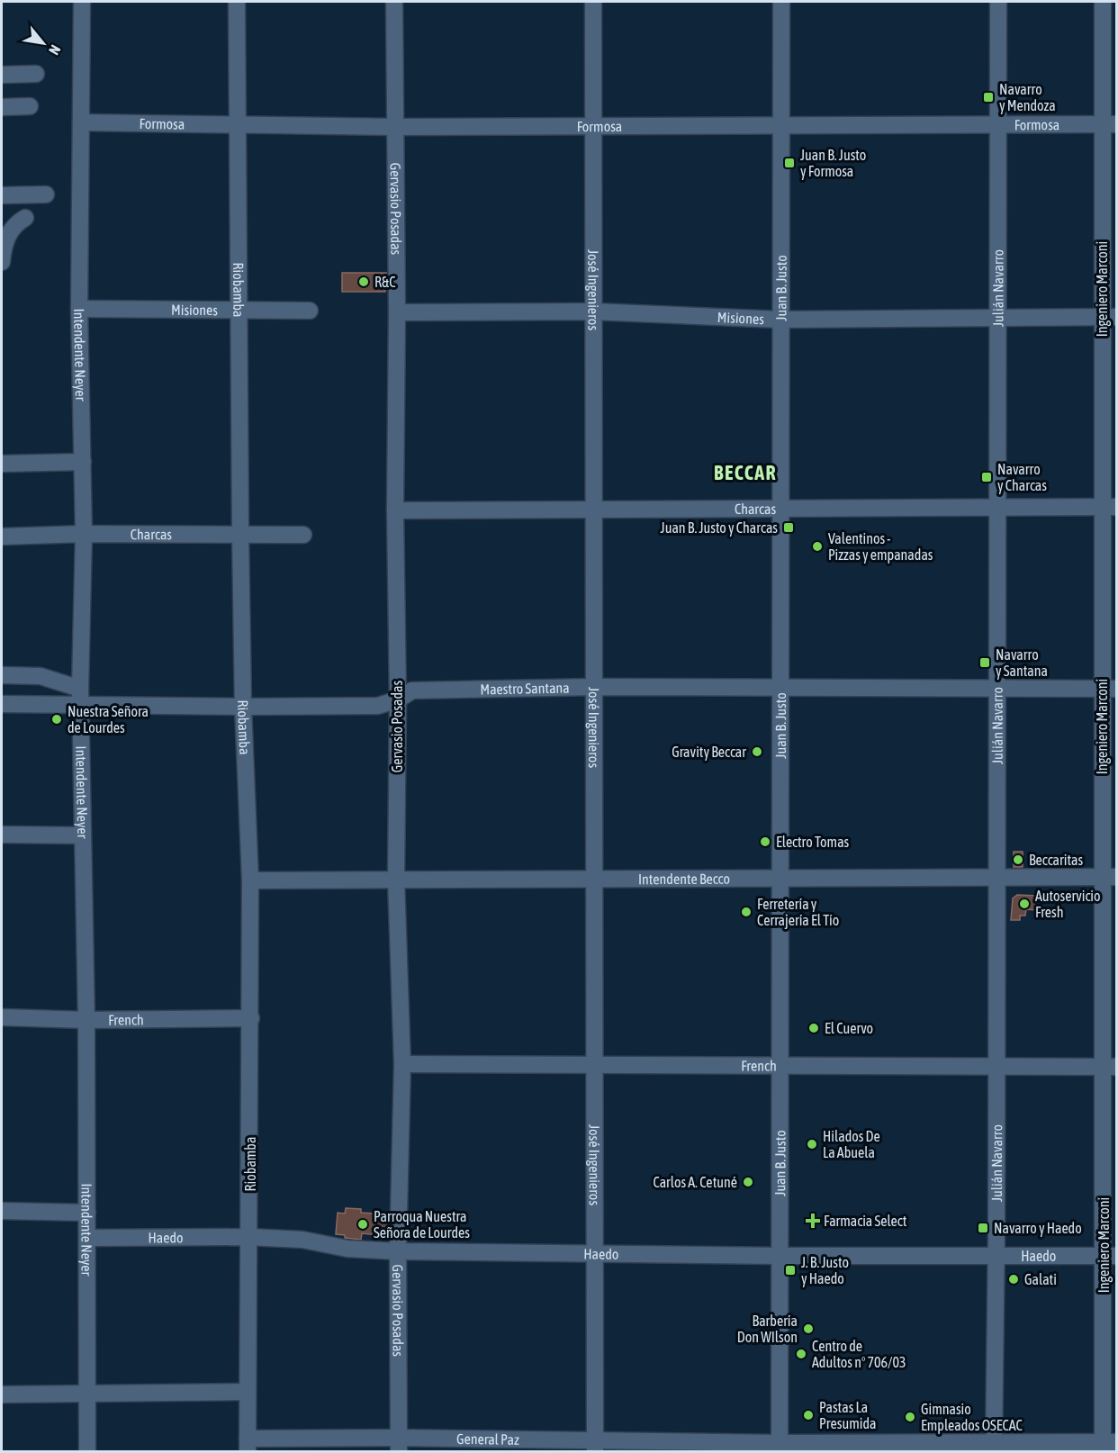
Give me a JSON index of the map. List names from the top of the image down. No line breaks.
{"streets":{"street":["Formosa","Gervasio Posadas","Riobamba","José Ingenieros","Juan B. Justo","Julián Navarro","Ingeniero Marconi","Misiones","Intendente Neyer","Charcas","Maestro Santana","Intendente Becco","French","Haedo","General Paz"]},"crossings":[["Formosa","Gervasio Posadas"],["Formosa","Riobamba"],["Formosa","José Ingenieros"],["Formosa","Juan B. Justo"],["Formosa","Julián Navarro"],["Formosa","Ingeniero Marconi"],["Formosa","Intendente Neyer"],["Gervasio Posadas","Misiones"],["Gervasio Posadas","Charcas"],["Gervasio Posadas","Maestro Santana"],["Gervasio Posadas","Intendente Becco"],["Gervasio Posadas","French"],["Gervasio Posadas","Haedo"],["Gervasio Posadas","General Paz"],["Riobamba","Misiones"],["Riobamba","Charcas"],["Riobamba","Maestro Santana"],["Riobamba","Intendente Becco"],["Riobamba","French"],["Riobamba","Haedo"],["Riobamba","General Paz"],["José Ingenieros","Misiones"],["José Ingenieros","Charcas"],["José Ingenieros","Maestro Santana"],["José Ingenieros","Intendente Becco"],["José Ingenieros","French"],["José Ingenieros","Haedo"],["José Ingenieros","General Paz"],["Juan B. Justo","Misiones"],["Juan B. Justo","Charcas"],["Juan B. Justo","Maestro Santana"],["Juan B. Justo","Intendente Becco"],["Juan B. Justo","French"],["Juan B. Justo","Haedo"],["Juan B. Justo","General Paz"],["Julián Navarro","Misiones"],["Julián Navarro","Charcas"],["Julián Navarro","Maestro Santana"],["Julián Navarro","Intendente Becco"],["Julián Navarro","French"],["Julián Navarro","Haedo"],["Julián Navarro","General Paz"],["Ingeniero Marconi","Misiones"],["Ingeniero Marconi","Charcas"],["Ingeniero Marconi","Maestro Santana"],["Ingeniero Marconi","Intendente Becco"],["Ingeniero Marconi","French"],["Ingeniero Marconi","Haedo"],["Ingeniero Marconi","General Paz"],["Misiones","Intendente Neyer"],["Intendente Neyer","Charcas"],["Intendente Neyer","Maestro Santana"],["Intendente Neyer","French"],["Intendente Neyer","Haedo"]],"districts":["BECCAR"],"places":{"transit":["Navarro y Mendoza","Juan B. Justo y Formosa","Navarro y Charcas","Juan B. Justo y Charcas","Navarro y Santana","Navarro y Haedo","J. B. Justo y Haedo"],"other":["R&C","Valentinos - Pizzas y empanadas","Nuestra Señora de Lourdes","Gravity Beccar","Electro Tomas","Beccaritas","Autoservicio Fresh","Ferretería y Cerrajería El Tío","El Cuervo","Hilados De La Abuela","Carlos A. Cetuné","Parroqua Nuestra Señora de Lourdes","Galati","Barbería Don WIlson","Centro de Adultos nº 706/03","Pastas La Presumida","Gimnasio Empleados OSECAC"],"health":["Farmacia Select"]},"north":"bottom right"}
